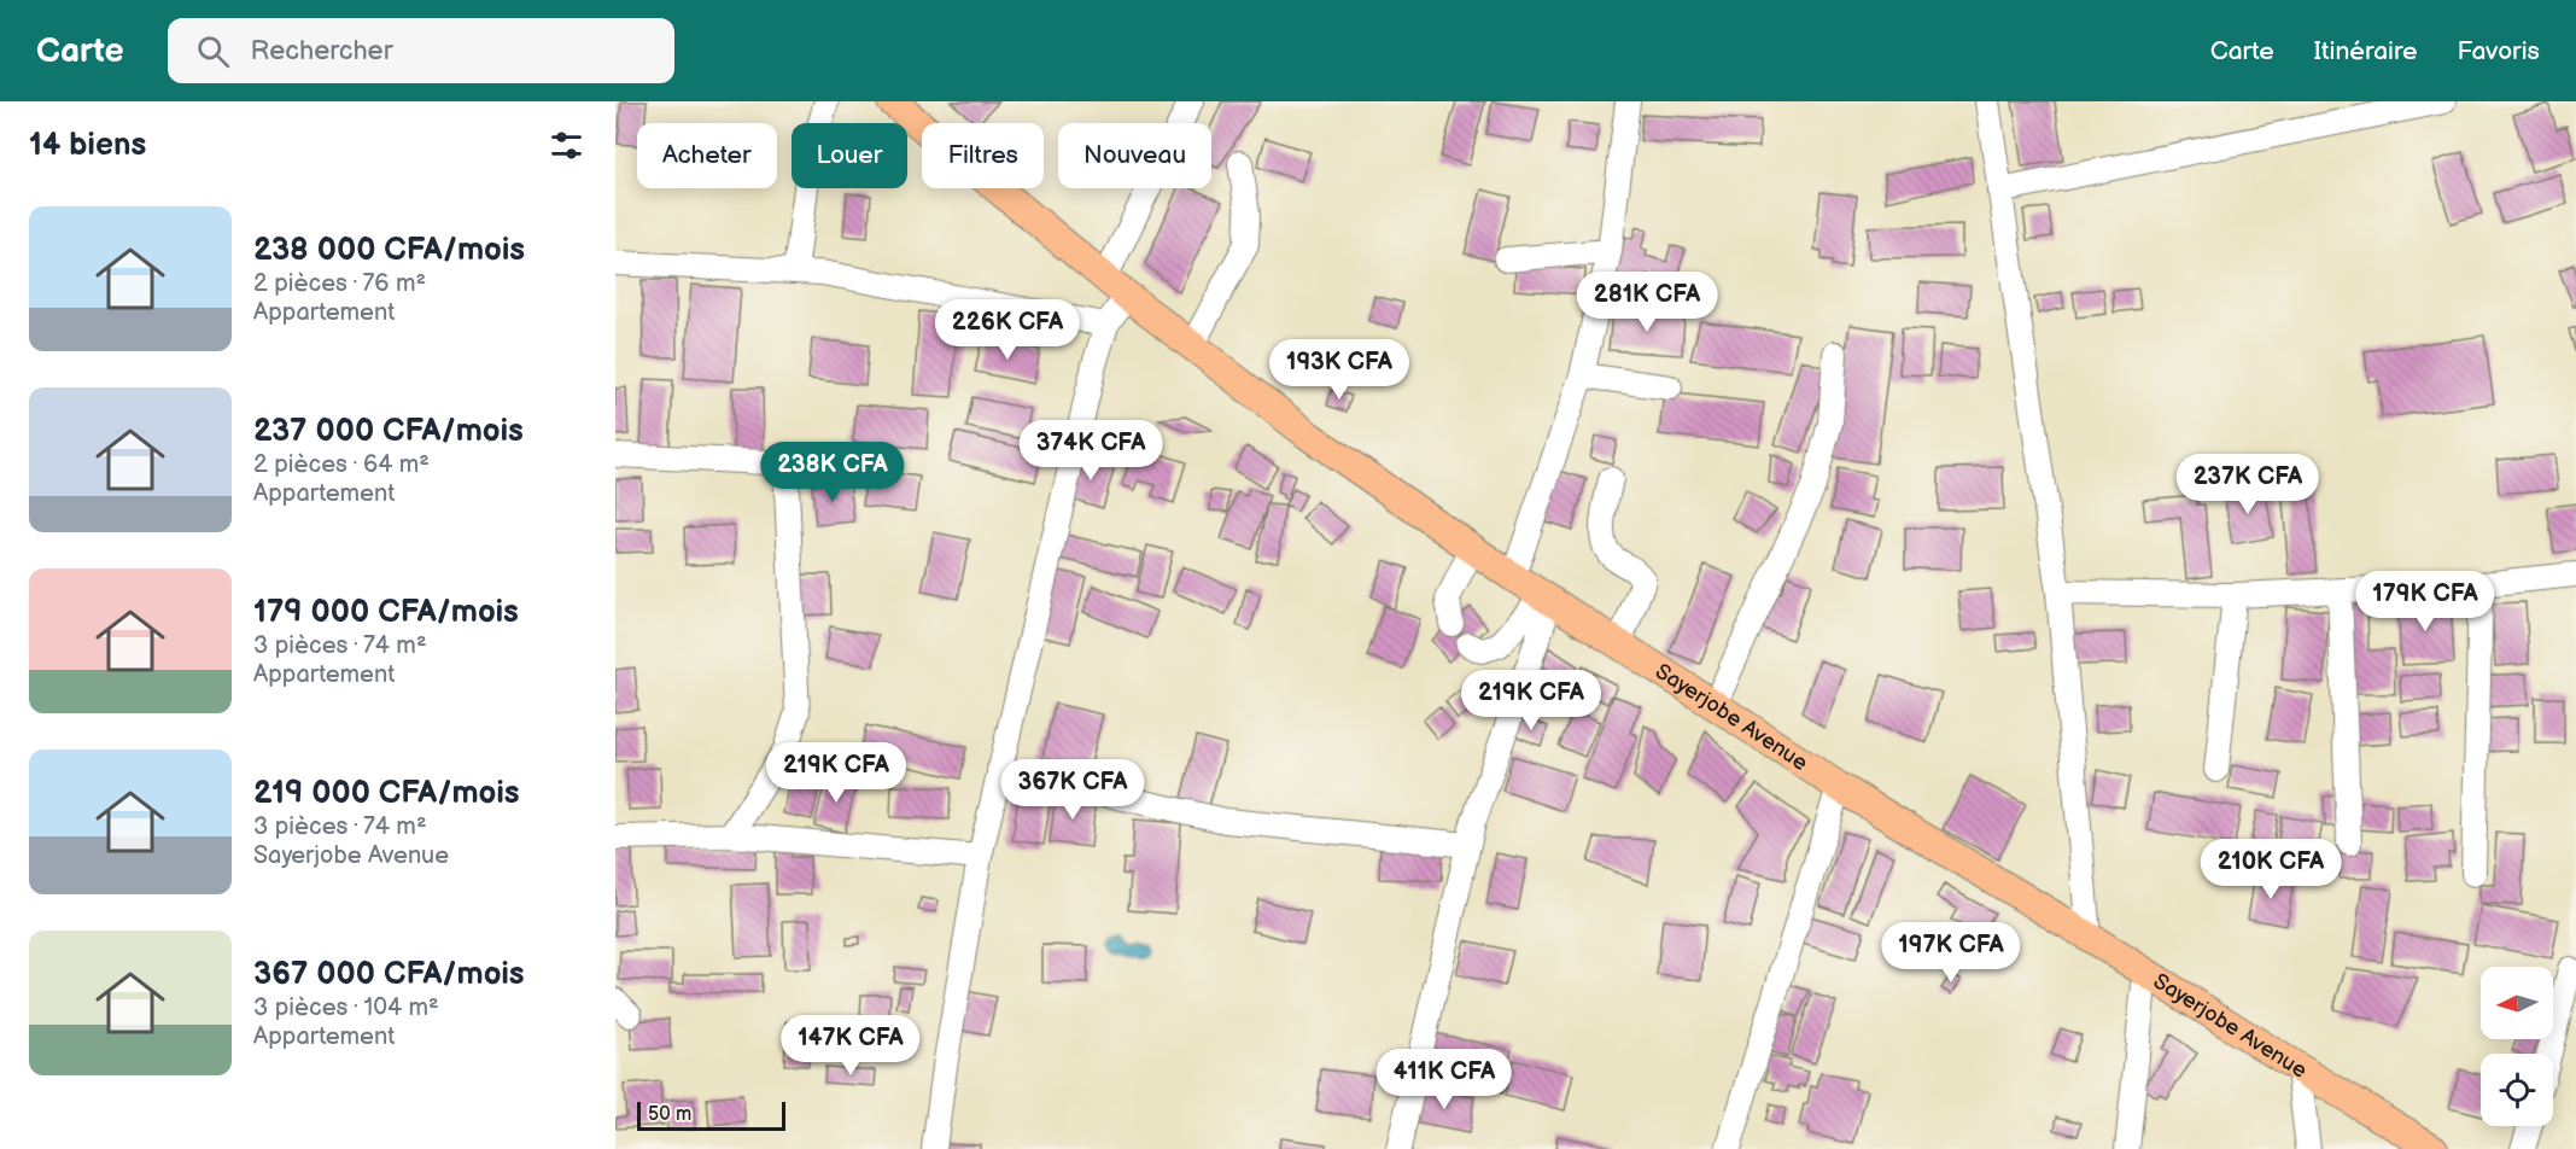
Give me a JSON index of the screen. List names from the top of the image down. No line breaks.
{"streets":{"main road":["Sayerjobe Avenue"]},"scale_bar":"50 m","north":"left","page":{"header":"Carte","search":"Rechercher","nav":["Carte","Itinéraire","Favoris"],"heading":"14 biens","chip":["Acheter","Louer","Filtres","Nouveau"],"list":[{"name":"238 000 CFA/mois","note":"2 pièces · 76 m² · Appartement"},{"name":"237 000 CFA/mois","note":"2 pièces · 64 m² · Appartement"},{"name":"179 000 CFA/mois","note":"3 pièces · 74 m² · Appartement"},{"name":"219 000 CFA/mois","note":"3 pièces · 74 m² · Sayerjobe Avenue"},{"name":"367 000 CFA/mois","note":"3 pièces · 104 m² · Appartement"}],"price":["281K CFA","226K CFA","193K CFA","374K CFA","238K CFA","237K CFA","179K CFA","219K CFA","219K CFA","367K CFA","210K CFA","197K CFA","147K CFA","411K CFA"],"scale":"50 m"}}
